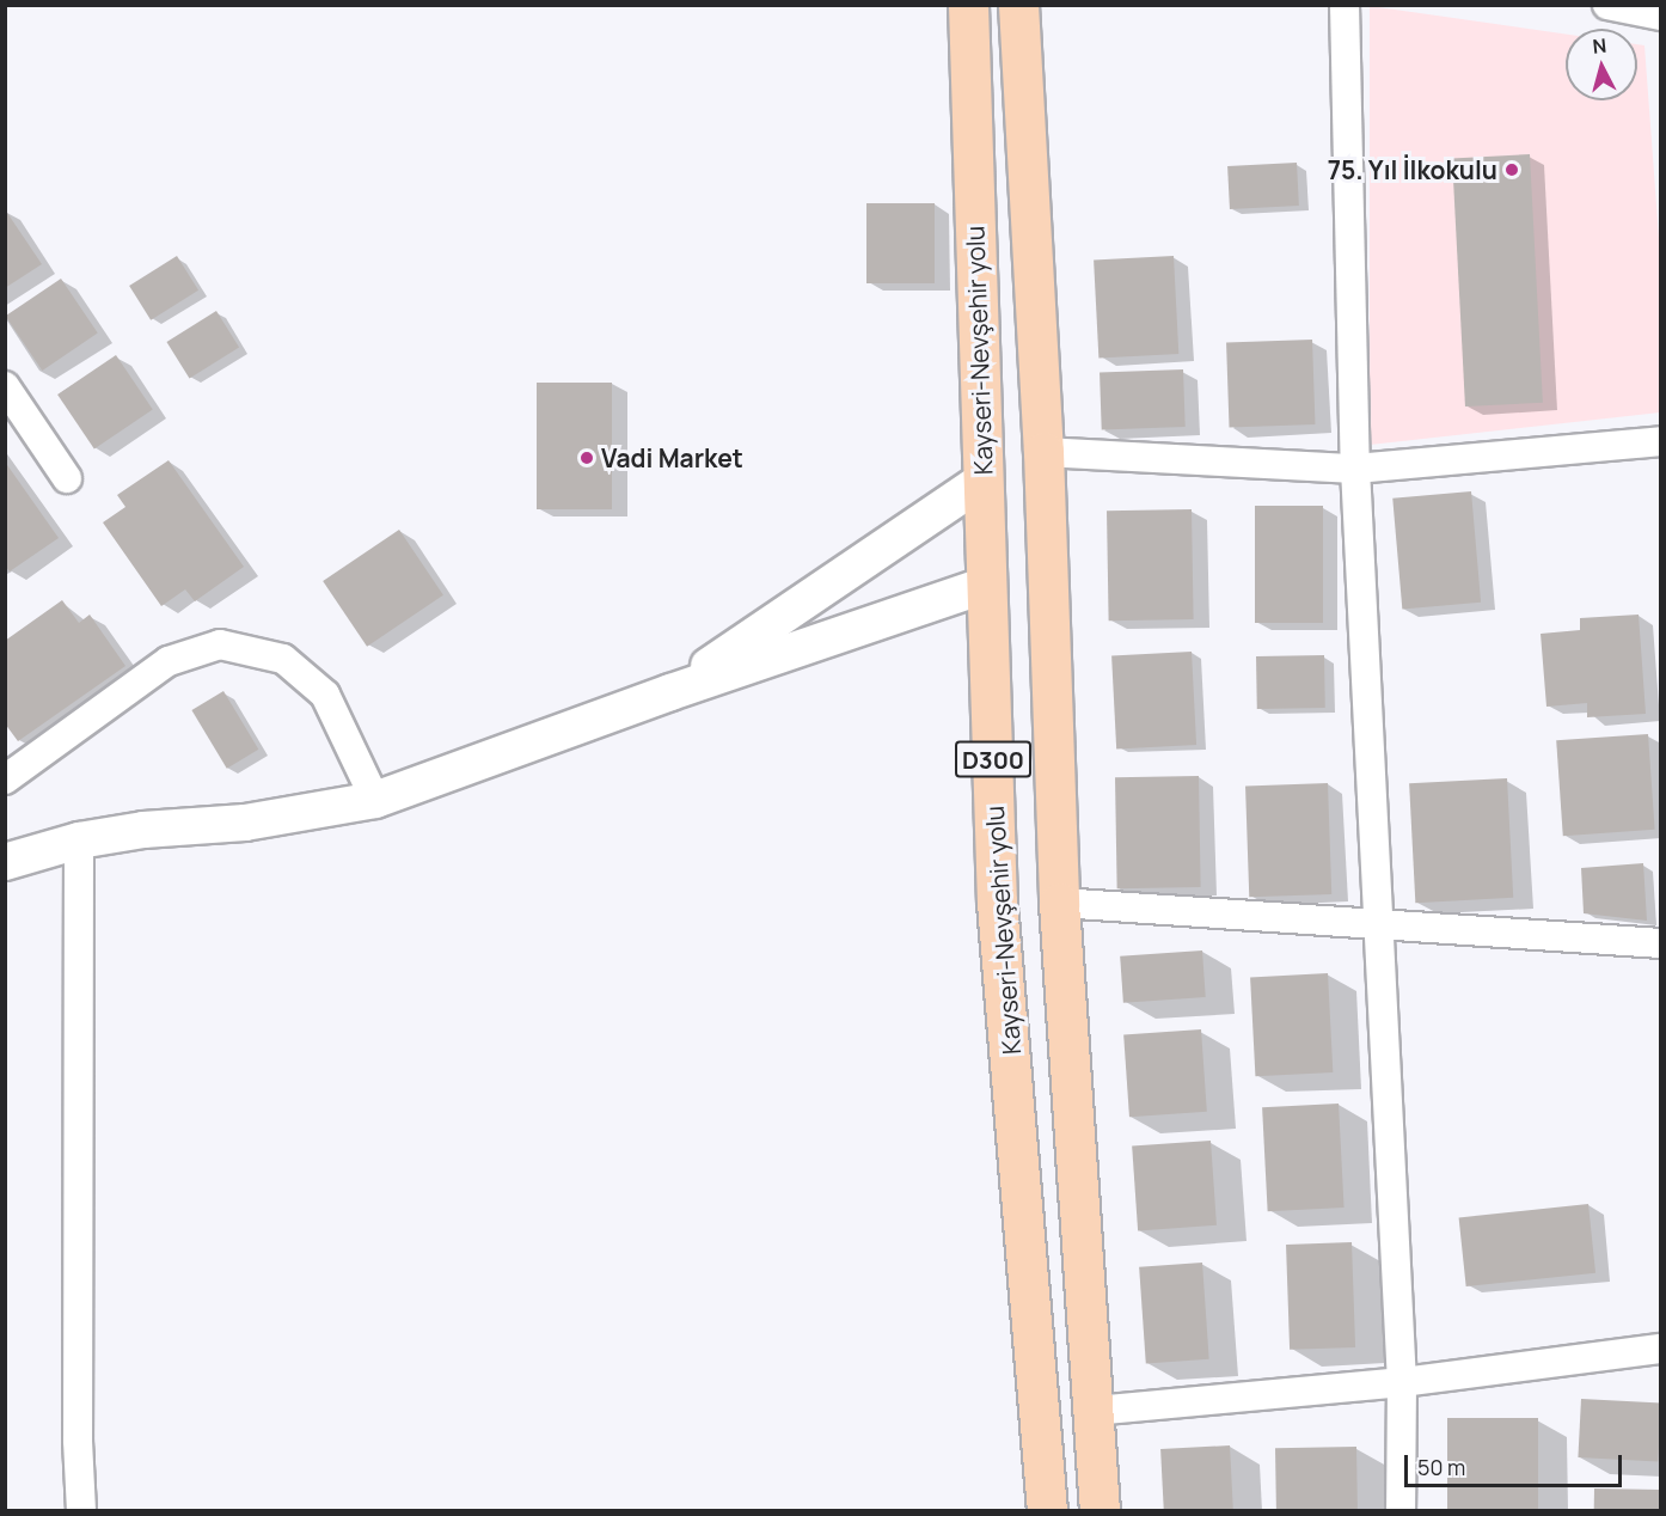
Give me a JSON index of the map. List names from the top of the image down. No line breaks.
{"streets":{"highway":["Kayseri-Nevşehir yolu","D300"]},"places":["75. Yıl İlkokulu","Vadi Market"],"scale_bar":"50 m","north":"top"}
